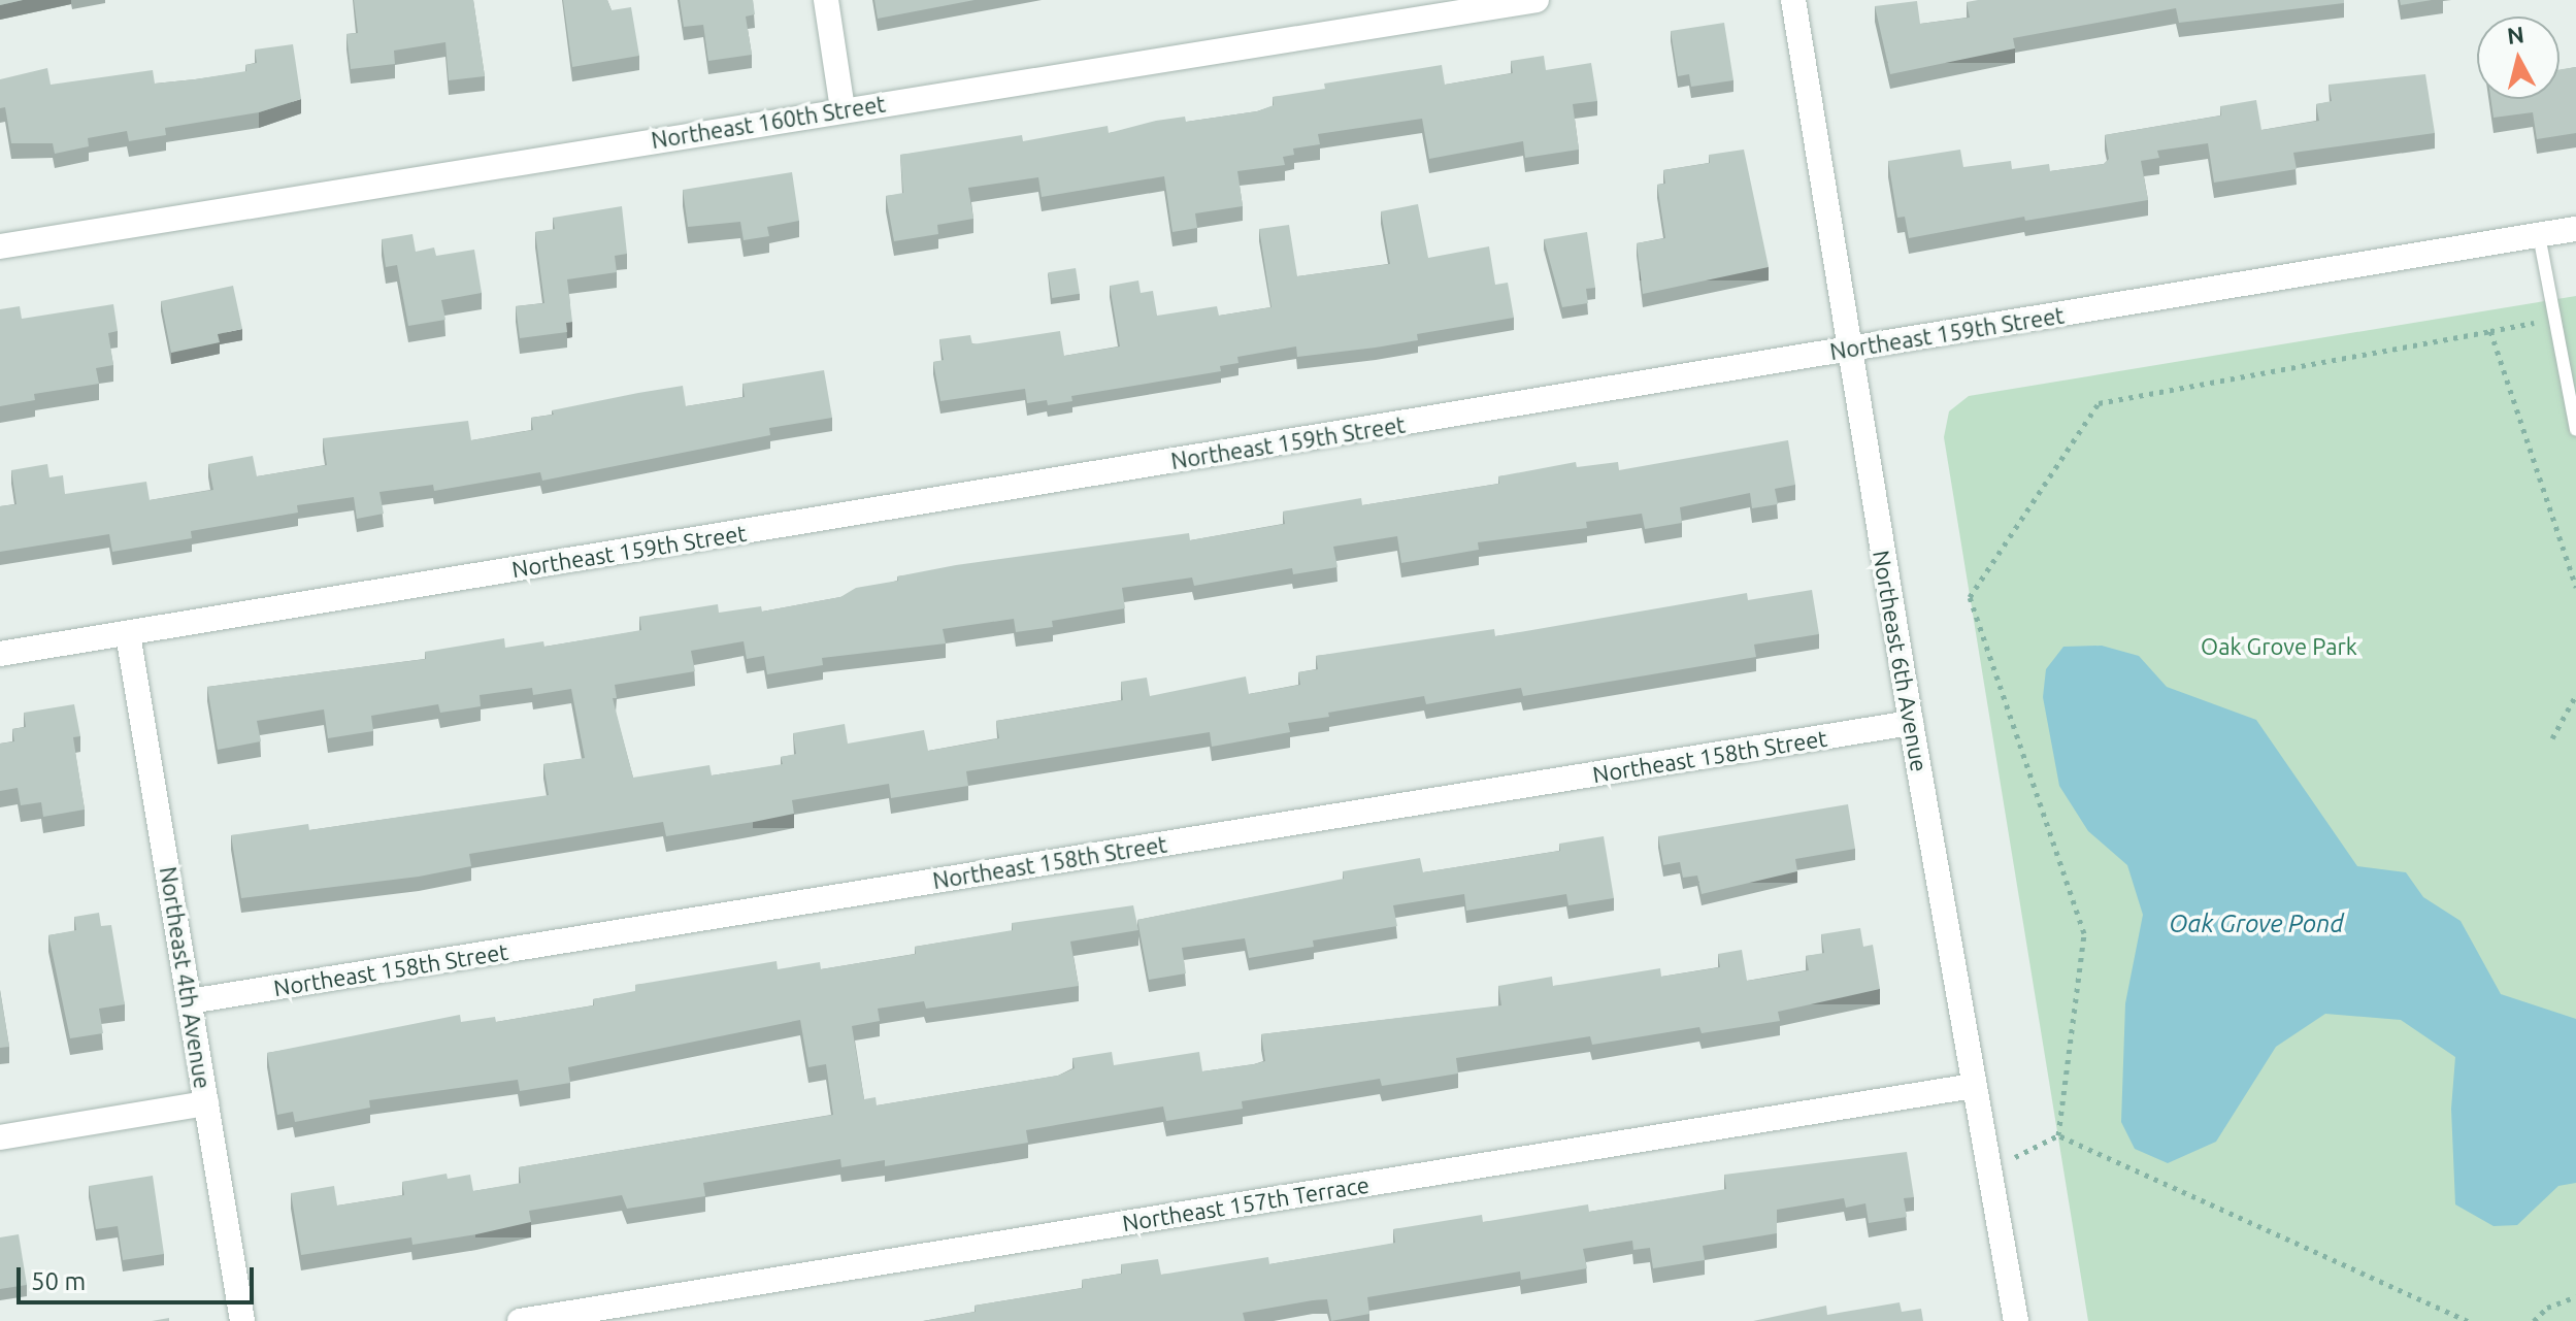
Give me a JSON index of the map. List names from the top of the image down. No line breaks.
{"streets":{"street":["Northeast 160th Street","Northeast 159th Street","Northeast 6th Avenue","Northeast 158th Street","Northeast 4th Avenue","Northeast 157th Terrace"]},"crossings":[["Northeast 159th Street","Northeast 6th Avenue"],["Northeast 159th Street","Northeast 4th Avenue"],["Northeast 6th Avenue","Northeast 158th Street"],["Northeast 6th Avenue","Northeast 157th Terrace"],["Northeast 158th Street","Northeast 4th Avenue"]],"water":["Oak Grove Pond"],"parks":["Oak Grove Park"],"scale_bar":"50 m","north":"top"}
